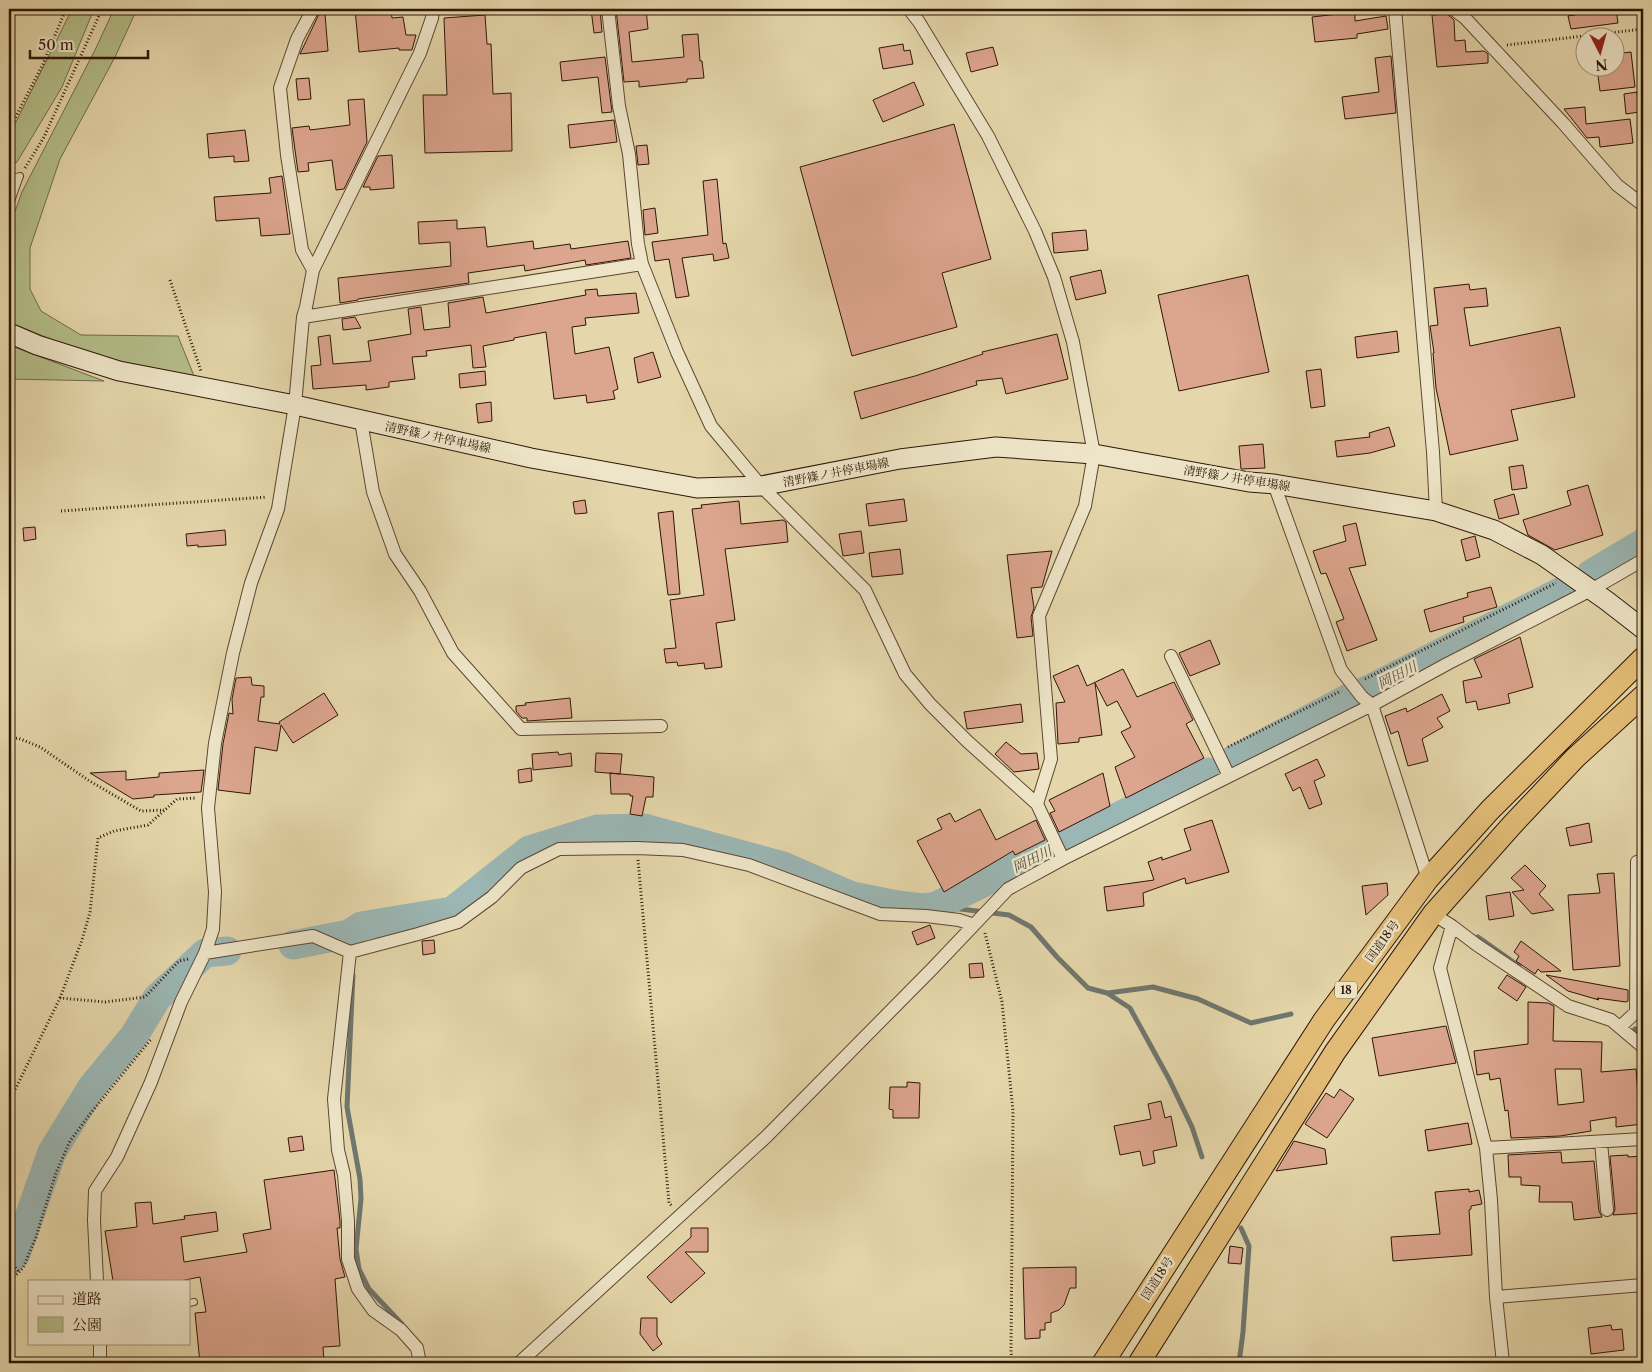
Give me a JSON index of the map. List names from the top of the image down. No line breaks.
{"streets":{"highway":["国道18号","18"],"main road":["清野篠ノ井停車場線"]},"water":["岡田川"],"legend":["道路","公園"],"scale_bar":"50 m","north":"bottom"}
